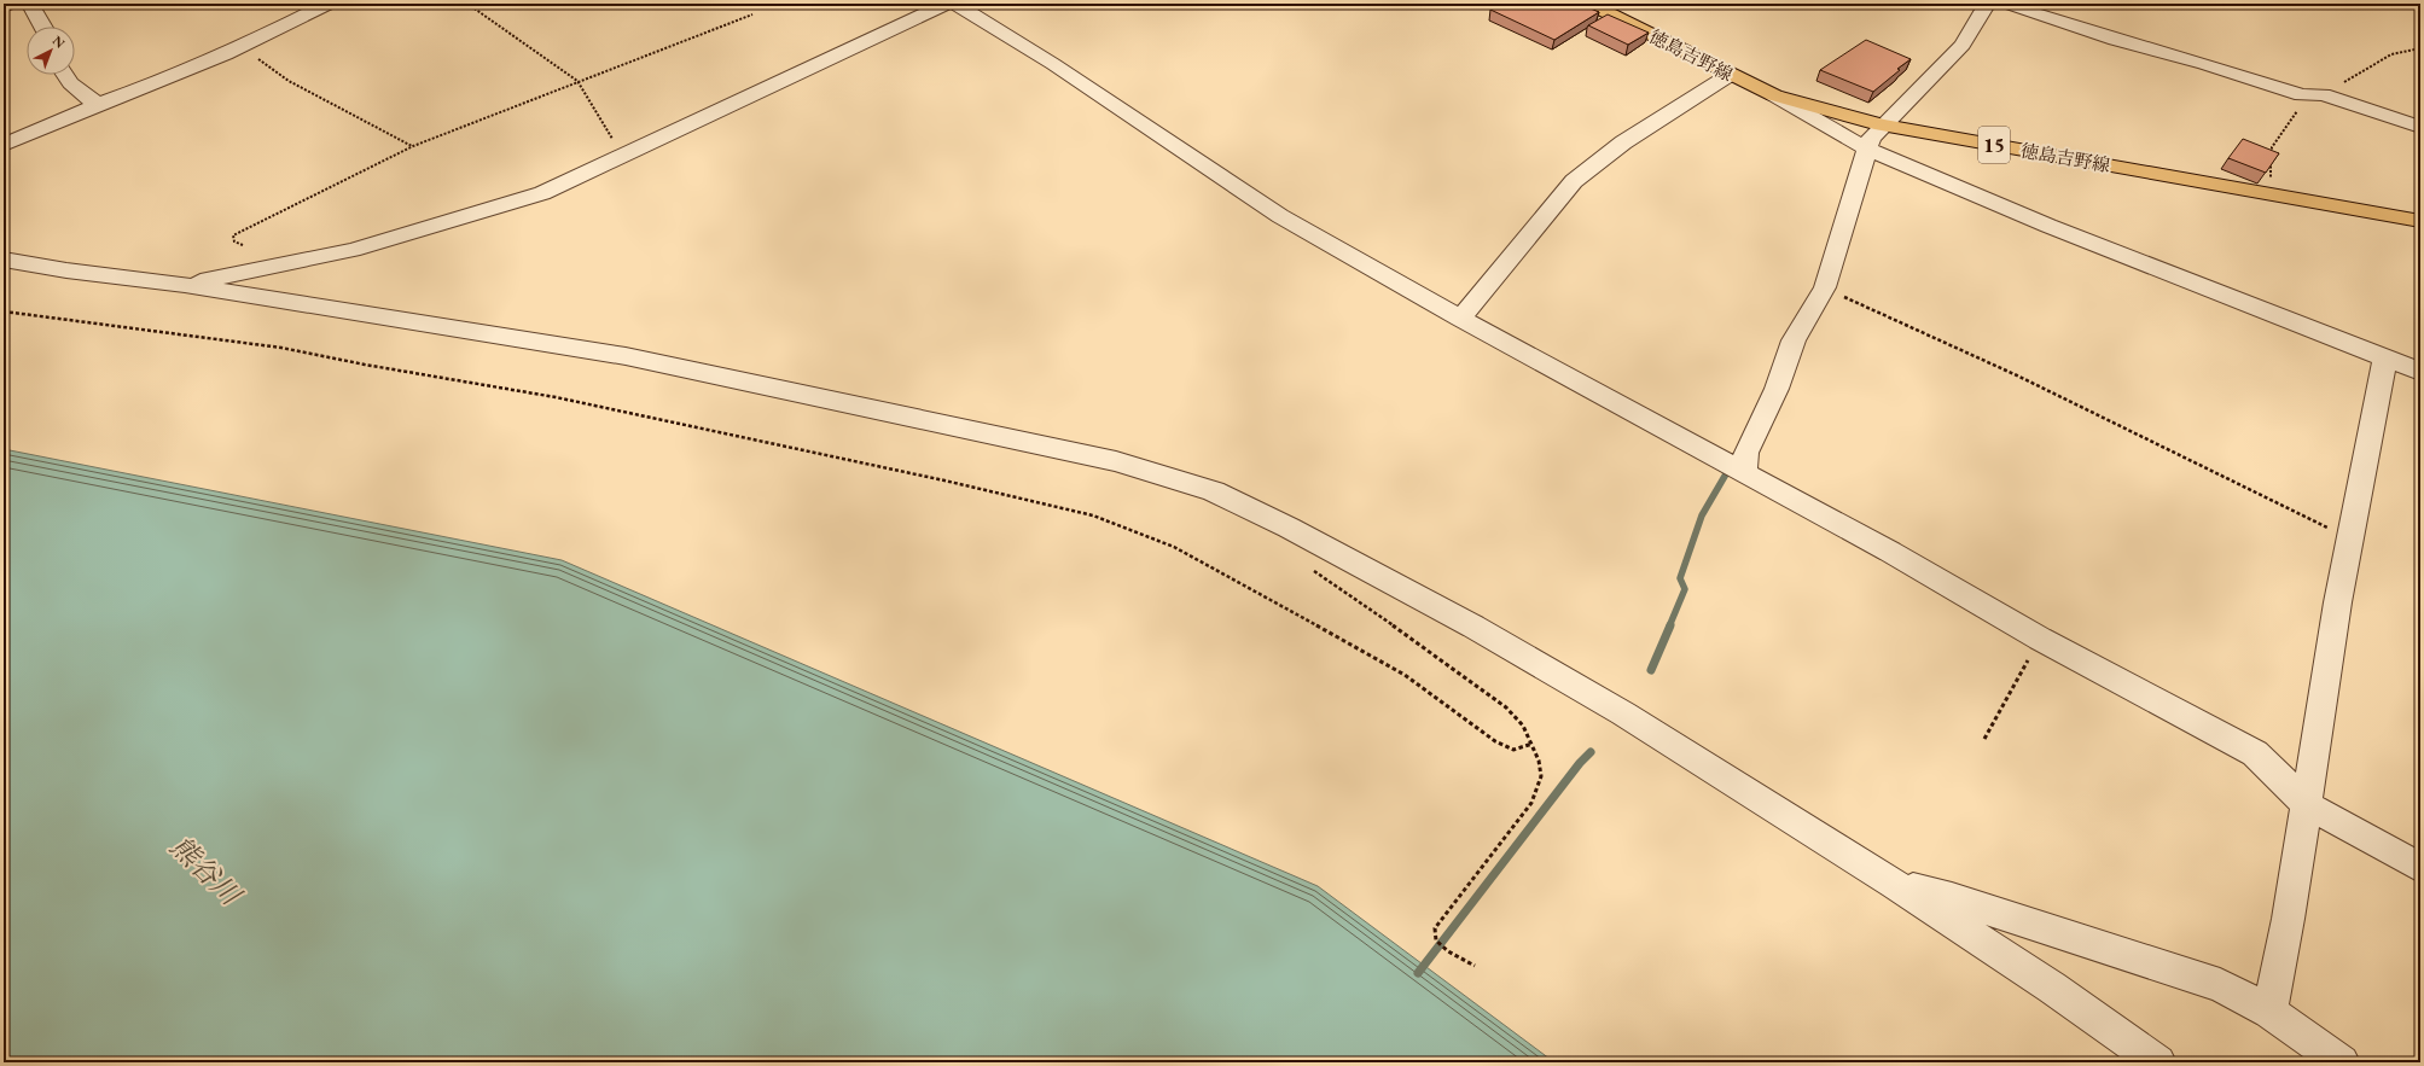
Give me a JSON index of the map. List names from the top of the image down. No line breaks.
{"streets":{"main road":["徳島吉野線","15"]},"water":["熊谷川"],"north":"top right"}
